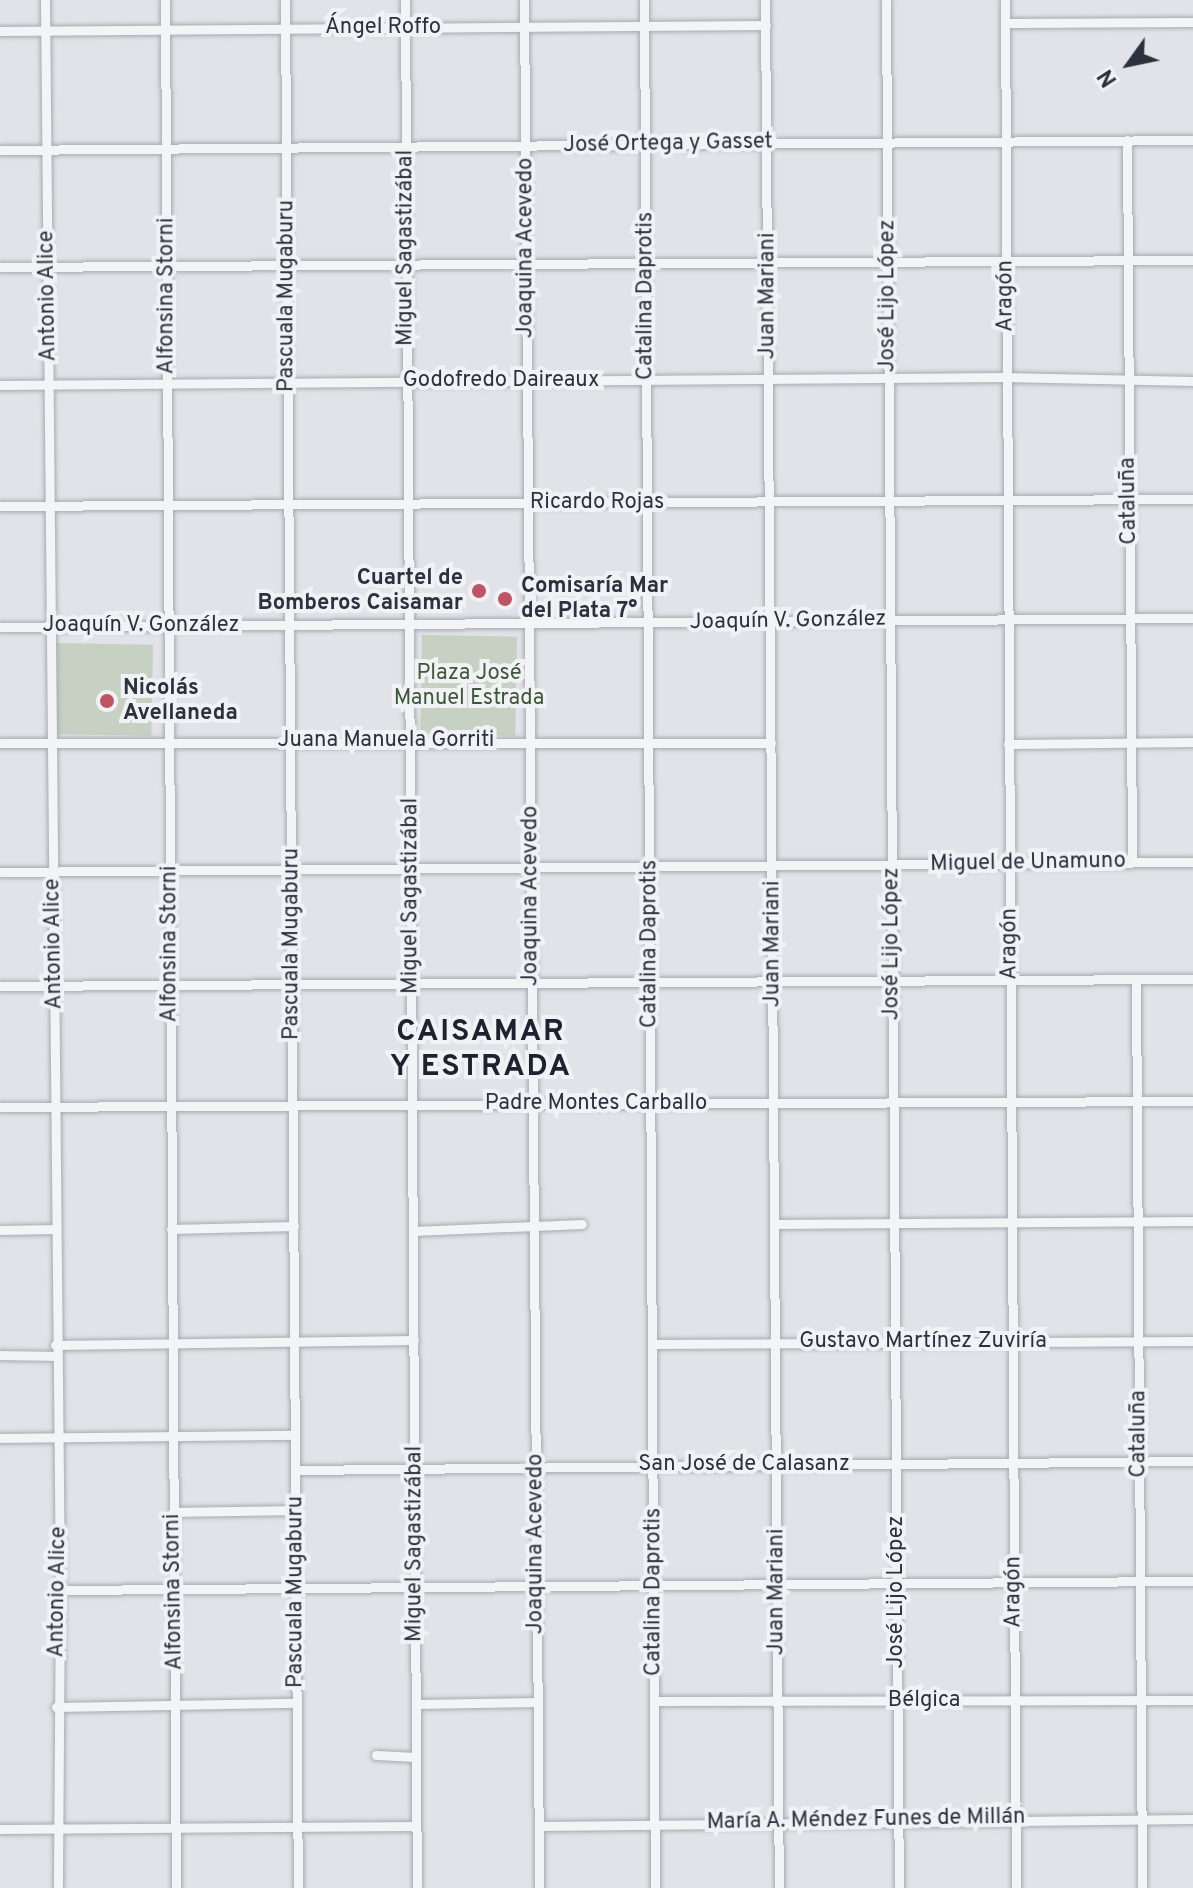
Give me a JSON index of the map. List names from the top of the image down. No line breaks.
{"streets":{"street":["Ángel Roffo","José Ortega y Gasset","Miguel Sagastizábal","Joaquina Acevedo","Antonio Alice","Alfonsina Storni","Pascuala Mugaburu","Catalina Daprotis","Juan Mariani","José Lijo López","Aragón","Godofredo Daireaux","Cataluña","Ricardo Rojas","Joaquín V. González","Juana Manuela Gorriti","Miguel de Unamuno","Padre Montes Carballo","Gustavo Martínez Zuviría","San José de Calasanz","Bélgica","María A. Méndez Funes de Millán"]},"crossings":[["Ángel Roffo","Miguel Sagastizábal"],["Ángel Roffo","Joaquina Acevedo"],["Ángel Roffo","Antonio Alice"],["Ángel Roffo","Alfonsina Storni"],["Ángel Roffo","Pascuala Mugaburu"],["Ángel Roffo","Catalina Daprotis"],["Ángel Roffo","Juan Mariani"],["José Ortega y Gasset","Miguel Sagastizábal"],["José Ortega y Gasset","Joaquina Acevedo"],["José Ortega y Gasset","Antonio Alice"],["José Ortega y Gasset","Alfonsina Storni"],["José Ortega y Gasset","Pascuala Mugaburu"],["José Ortega y Gasset","Catalina Daprotis"],["José Ortega y Gasset","Juan Mariani"],["José Ortega y Gasset","José Lijo López"],["José Ortega y Gasset","Aragón"],["José Ortega y Gasset","Cataluña"],["Miguel Sagastizábal","Godofredo Daireaux"],["Miguel Sagastizábal","Ricardo Rojas"],["Miguel Sagastizábal","Joaquín V. González"],["Miguel Sagastizábal","Juana Manuela Gorriti"],["Miguel Sagastizábal","Miguel de Unamuno"],["Miguel Sagastizábal","Padre Montes Carballo"],["Miguel Sagastizábal","San José de Calasanz"],["Joaquina Acevedo","Godofredo Daireaux"],["Joaquina Acevedo","Ricardo Rojas"],["Joaquina Acevedo","Joaquín V. González"],["Joaquina Acevedo","Juana Manuela Gorriti"],["Joaquina Acevedo","Miguel de Unamuno"],["Joaquina Acevedo","Padre Montes Carballo"],["Joaquina Acevedo","San José de Calasanz"],["Joaquina Acevedo","María A. Méndez Funes de Millán"],["Antonio Alice","Godofredo Daireaux"],["Antonio Alice","Ricardo Rojas"],["Antonio Alice","Joaquín V. González"],["Antonio Alice","Juana Manuela Gorriti"],["Antonio Alice","Miguel de Unamuno"],["Antonio Alice","Padre Montes Carballo"],["Alfonsina Storni","Godofredo Daireaux"],["Alfonsina Storni","Ricardo Rojas"],["Alfonsina Storni","Joaquín V. González"],["Alfonsina Storni","Juana Manuela Gorriti"],["Alfonsina Storni","Miguel de Unamuno"],["Alfonsina Storni","Padre Montes Carballo"],["Pascuala Mugaburu","Godofredo Daireaux"],["Pascuala Mugaburu","Ricardo Rojas"],["Pascuala Mugaburu","Joaquín V. González"],["Pascuala Mugaburu","Juana Manuela Gorriti"],["Pascuala Mugaburu","Miguel de Unamuno"],["Pascuala Mugaburu","Padre Montes Carballo"],["Pascuala Mugaburu","San José de Calasanz"],["Catalina Daprotis","Godofredo Daireaux"],["Catalina Daprotis","Ricardo Rojas"],["Catalina Daprotis","Joaquín V. González"],["Catalina Daprotis","Juana Manuela Gorriti"],["Catalina Daprotis","Miguel de Unamuno"],["Catalina Daprotis","Padre Montes Carballo"],["Catalina Daprotis","Gustavo Martínez Zuviría"],["Catalina Daprotis","San José de Calasanz"],["Catalina Daprotis","Bélgica"],["Catalina Daprotis","María A. Méndez Funes de Millán"],["Juan Mariani","Godofredo Daireaux"],["Juan Mariani","Ricardo Rojas"],["Juan Mariani","Joaquín V. González"],["Juan Mariani","Juana Manuela Gorriti"],["Juan Mariani","Miguel de Unamuno"],["Juan Mariani","Padre Montes Carballo"],["Juan Mariani","Gustavo Martínez Zuviría"],["Juan Mariani","San José de Calasanz"],["Juan Mariani","Bélgica"],["Juan Mariani","María A. Méndez Funes de Millán"],["José Lijo López","Godofredo Daireaux"],["José Lijo López","Ricardo Rojas"],["José Lijo López","Joaquín V. González"],["José Lijo López","Miguel de Unamuno"],["José Lijo López","Padre Montes Carballo"],["José Lijo López","Gustavo Martínez Zuviría"],["José Lijo López","San José de Calasanz"],["José Lijo López","Bélgica"],["José Lijo López","María A. Méndez Funes de Millán"],["Aragón","Godofredo Daireaux"],["Aragón","Ricardo Rojas"],["Aragón","Joaquín V. González"],["Aragón","Miguel de Unamuno"],["Aragón","Padre Montes Carballo"],["Aragón","Gustavo Martínez Zuviría"],["Aragón","San José de Calasanz"],["Aragón","Bélgica"],["Aragón","María A. Méndez Funes de Millán"],["Godofredo Daireaux","Cataluña"],["Cataluña","Ricardo Rojas"],["Cataluña","Joaquín V. González"],["Cataluña","Miguel de Unamuno"],["Cataluña","Padre Montes Carballo"],["Cataluña","Gustavo Martínez Zuviría"],["Cataluña","San José de Calasanz"],["Cataluña","Bélgica"],["Cataluña","María A. Méndez Funes de Millán"]],"districts":["CAISAMAR Y ESTRADA"],"parks":["Plaza José Manuel Estrada"],"places":["Cuartel de Bomberos Caisamar","Comisaría Mar del Plata 7°","Nicolás Avellaneda"],"north":"bottom left"}
